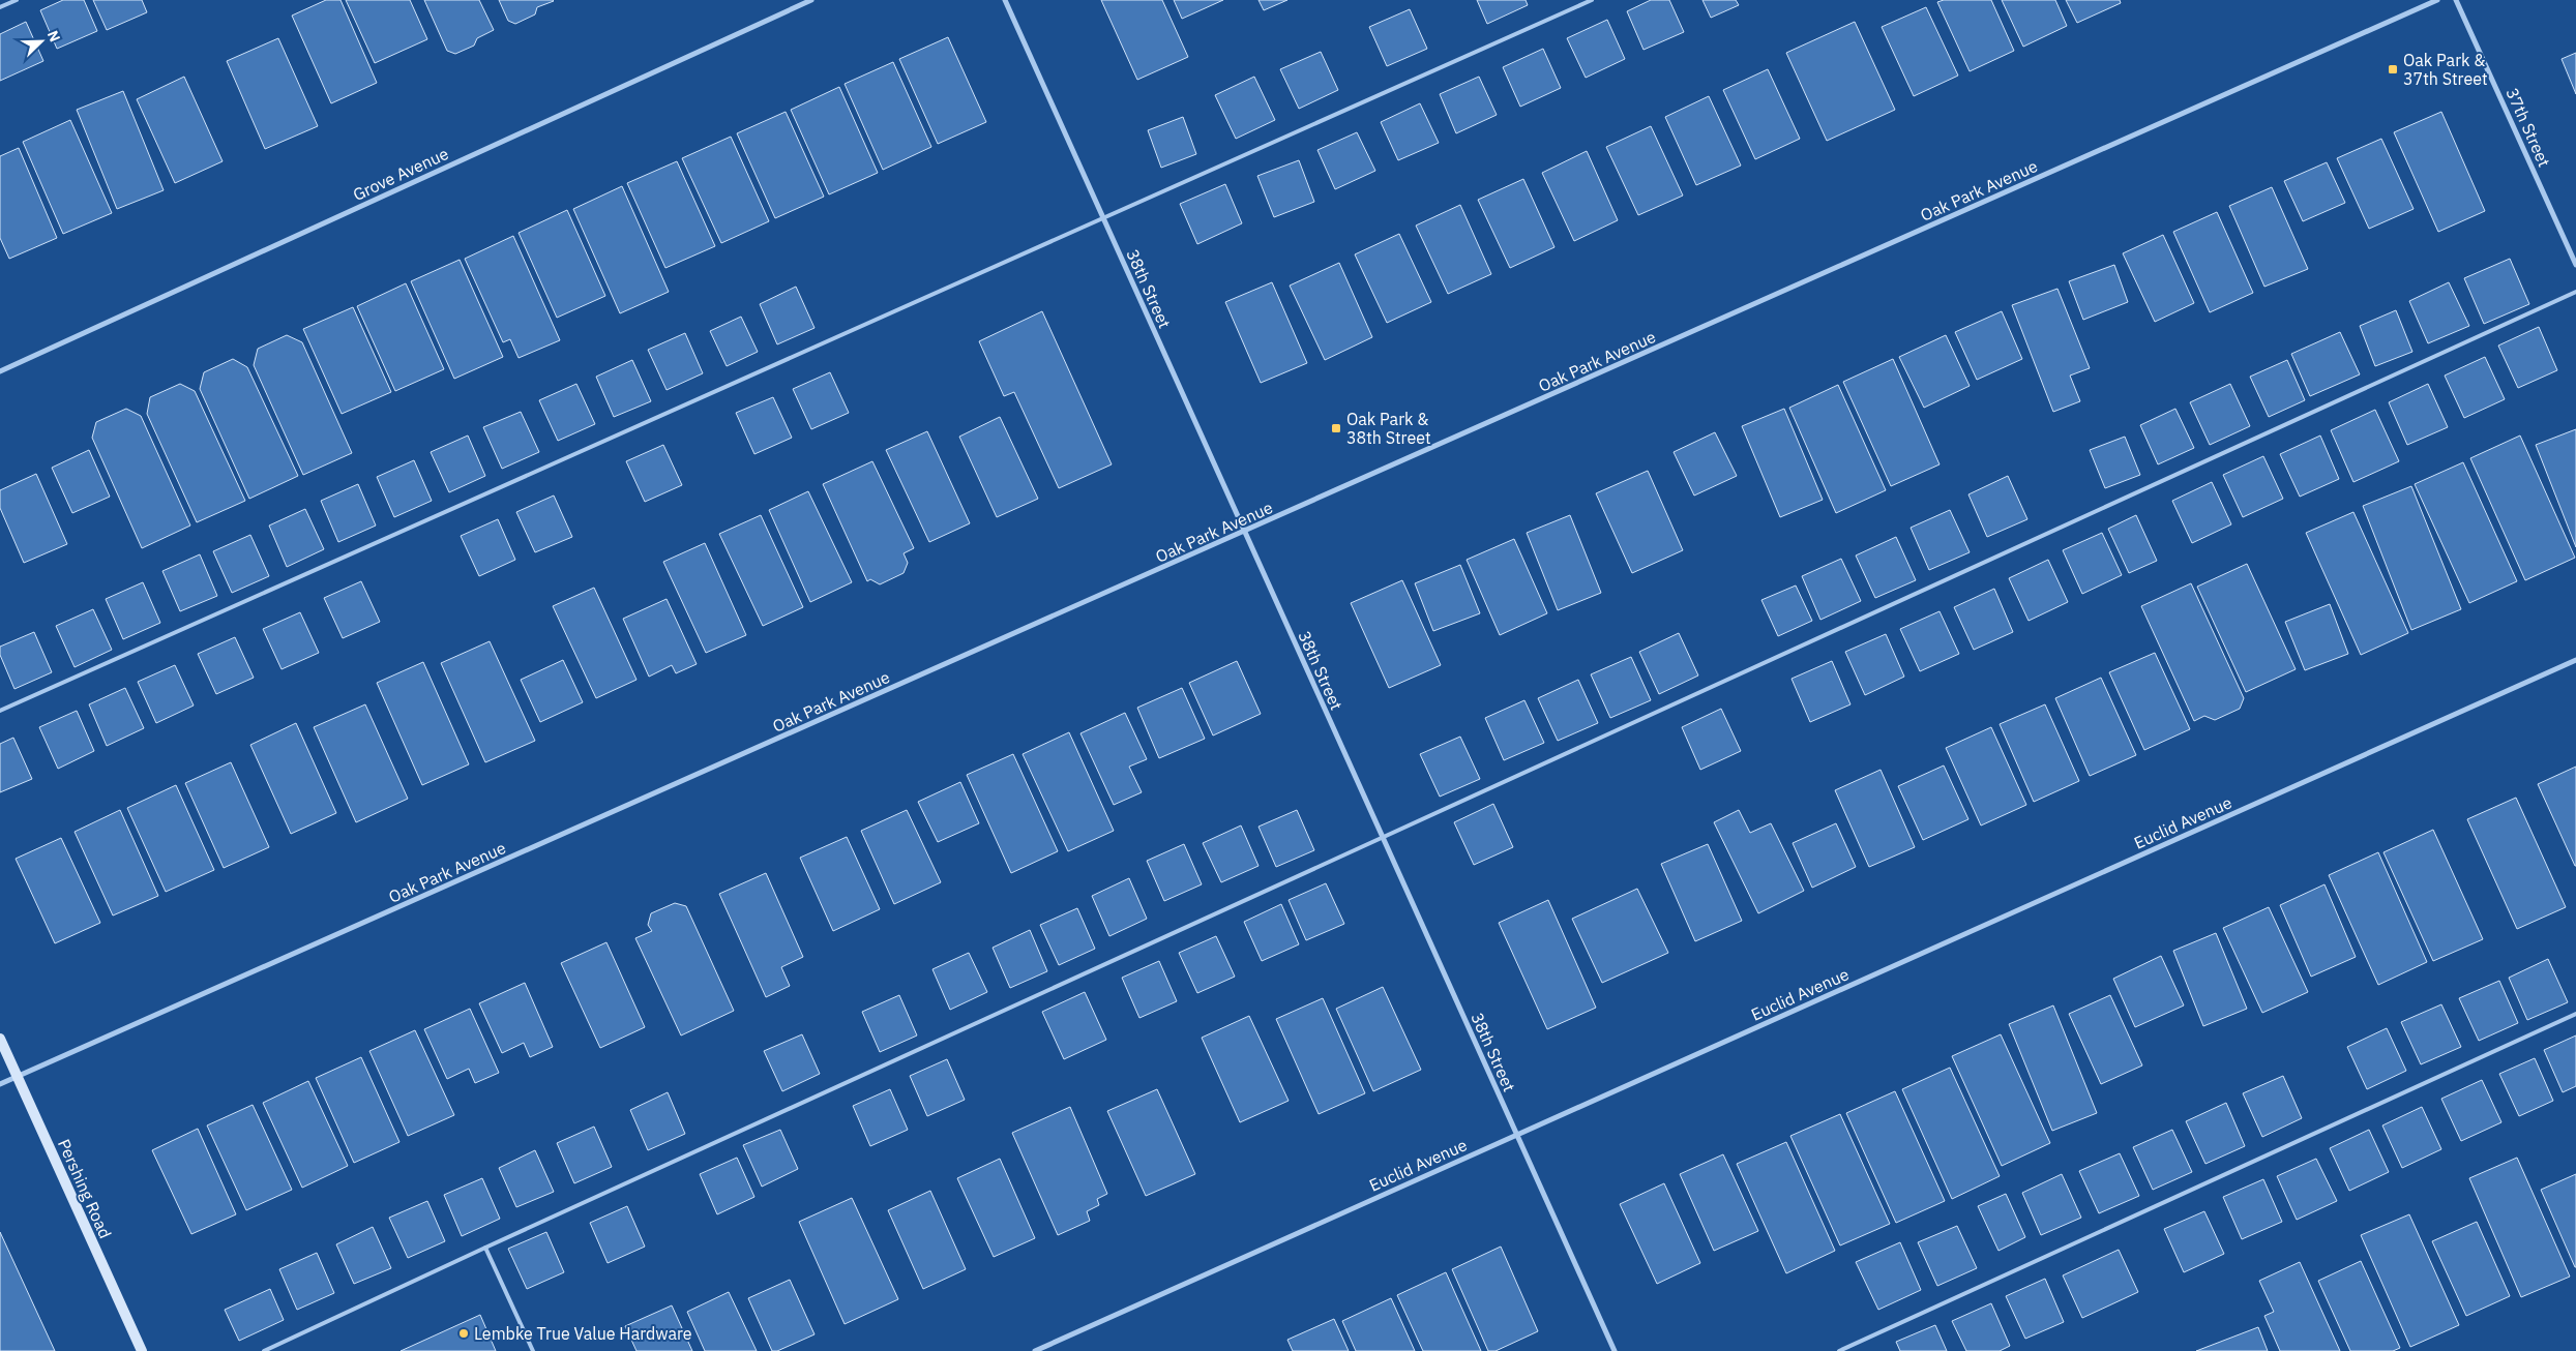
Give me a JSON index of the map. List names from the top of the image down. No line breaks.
{"streets":{"main road":["Pershing Road"],"street":["37th Street","Grove Avenue","Oak Park Avenue","38th Street","Euclid Avenue"]},"crossings":[["Oak Park Avenue","38th Street"],["Oak Park Avenue","Pershing Road"],["38th Street","Euclid Avenue"]],"places":{"transit":["Oak Park & 37th Street","Oak Park & 38th Street"],"other":["Lembke True Value Hardware"]},"north":"top right"}
